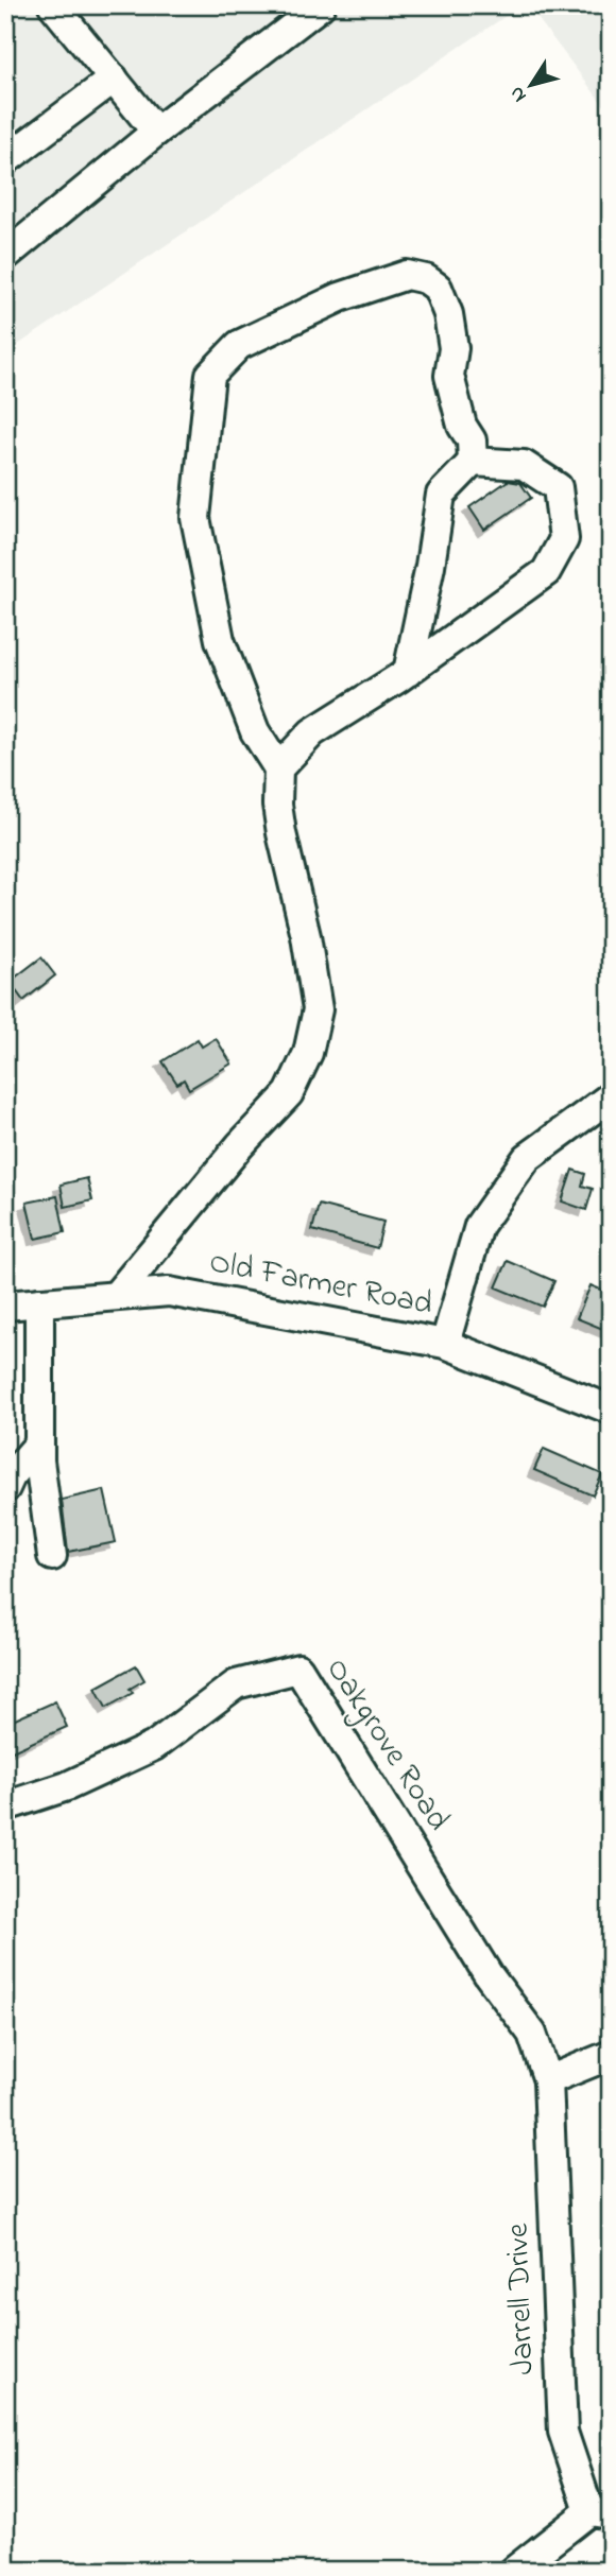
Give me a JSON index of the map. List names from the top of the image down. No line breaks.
{"streets":{"street":["Old Farmer Road","Oakgrove Road","Jarrell Drive"]},"crossings":[["Oakgrove Road","Jarrell Drive"]],"north":"bottom left"}
